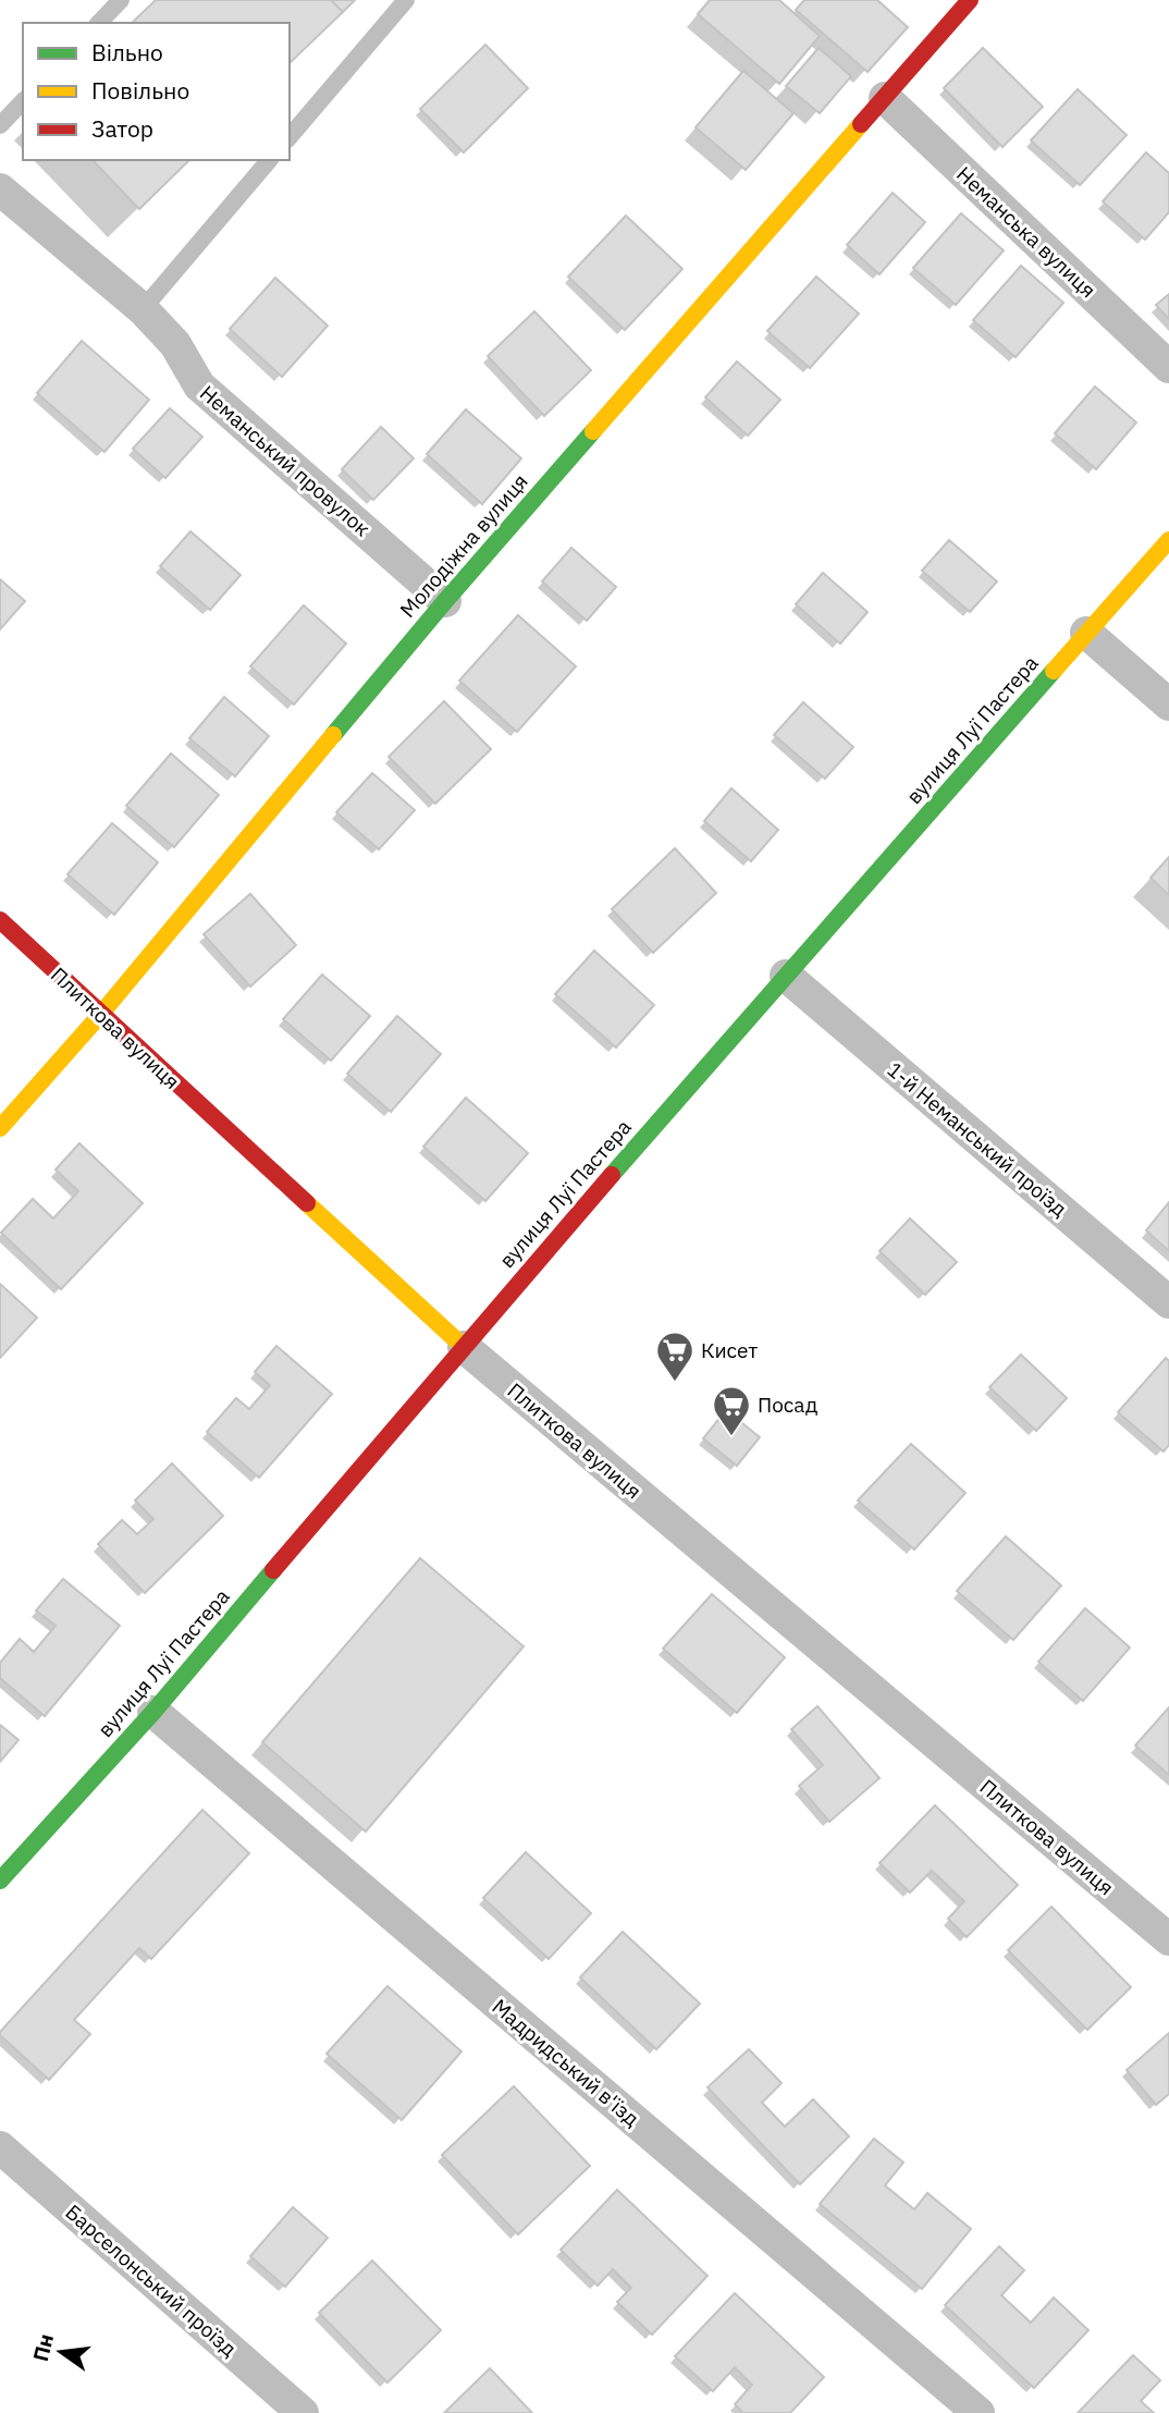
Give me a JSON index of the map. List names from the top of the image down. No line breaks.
{"streets":{"street":["Неманська вулиця","Неманський провулок","Молодіжна вулиця","вулиця Луї Пастера","Плиткова вулиця","1-й Неманський проїзд","Мадридський в'їзд","Барселонський проїзд"]},"crossings":[["Неманська вулиця","Молодіжна вулиця"],["Неманський провулок","Молодіжна вулиця"],["Молодіжна вулиця","Плиткова вулиця"],["вулиця Луї Пастера","Плиткова вулиця"],["вулиця Луї Пастера","1-й Неманський проїзд"],["вулиця Луї Пастера","Мадридський в'їзд"]],"places":{"supermarket":["Кисет","Посад"]},"legend":["Вільно","Повільно","Затор"],"north":"left"}
